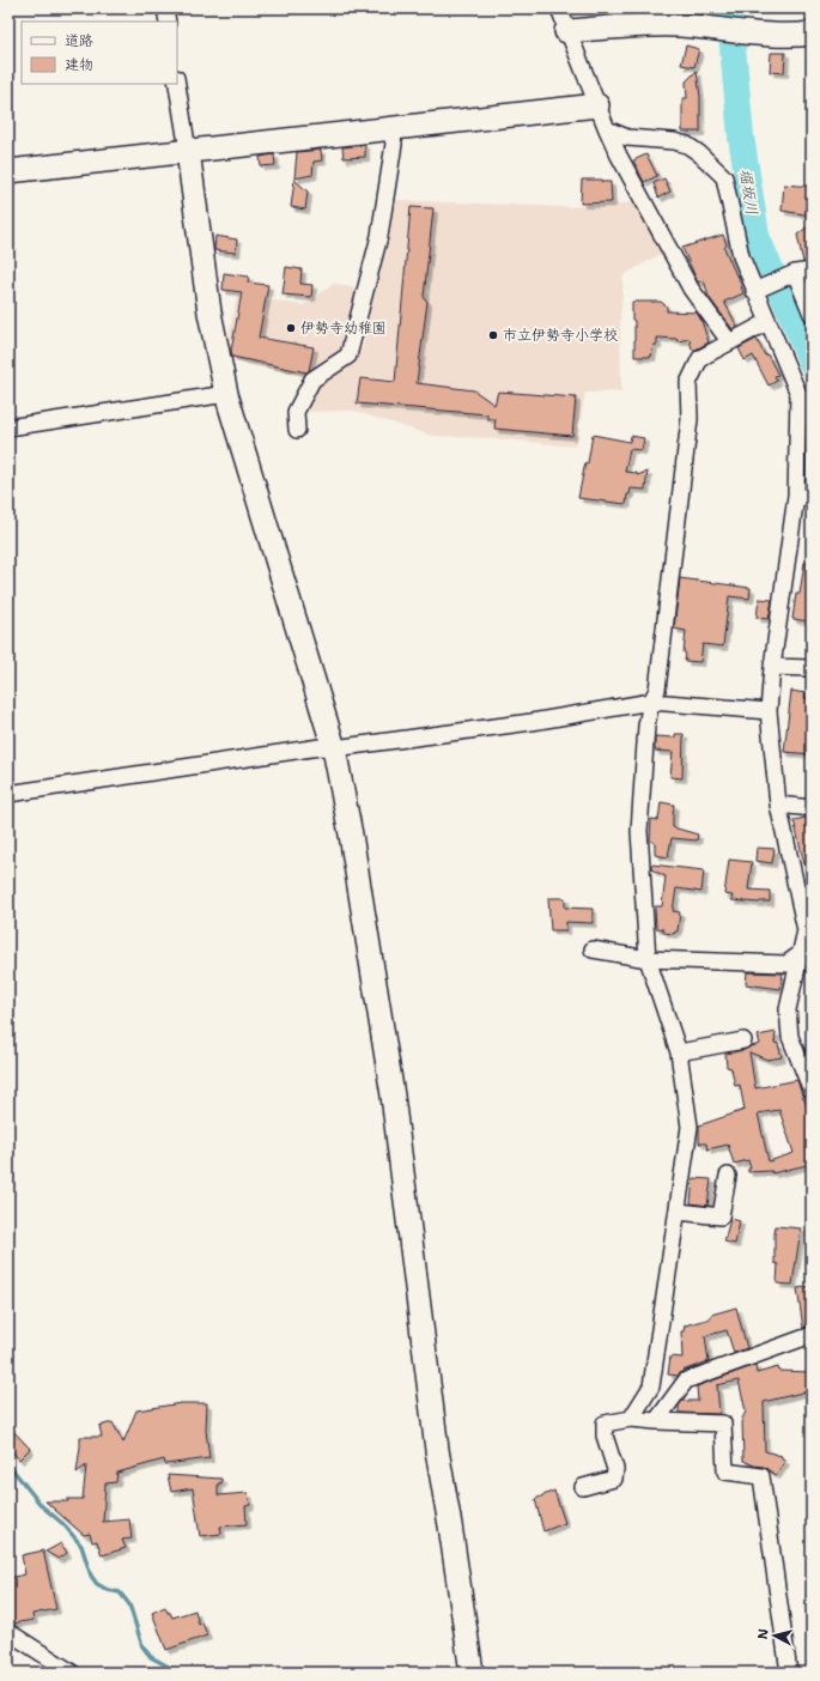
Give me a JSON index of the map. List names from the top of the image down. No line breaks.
{"water":["堀坂川"],"places":["伊勢寺幼稚園","市立伊勢寺小学校"],"legend":["道路","建物"],"north":"left"}
